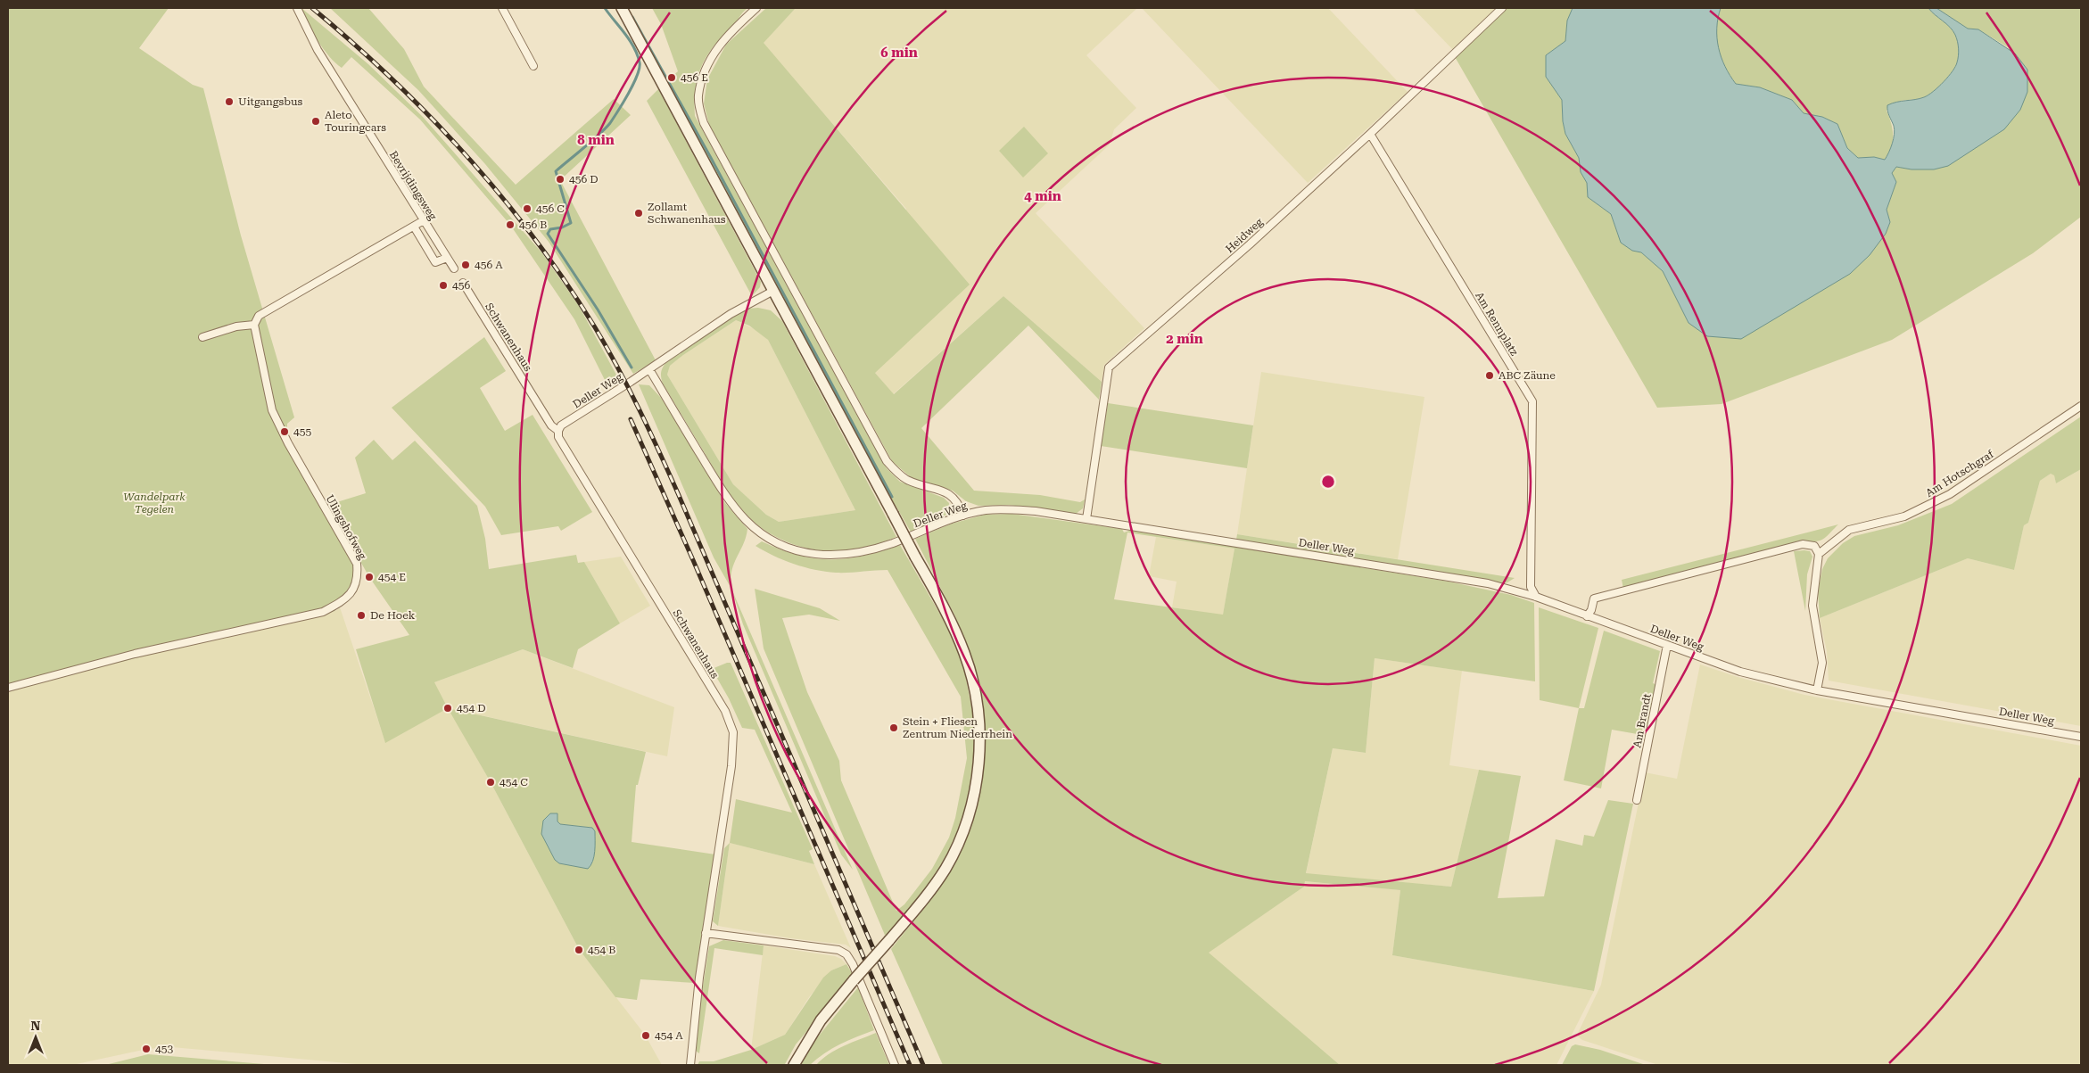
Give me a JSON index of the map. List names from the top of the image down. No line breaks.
{"streets":{"street":["Bevrijdingsweg","Heidweg","Am Rennplatz","Schwanenhaus","Deller Weg","Am Hotschgraf","Ulingshofweg","Am Brandt"]},"crossings":[["Heidweg","Am Rennplatz"],["Heidweg","Deller Weg"],["Am Rennplatz","Deller Weg"],["Schwanenhaus","Deller Weg"],["Deller Weg","Am Brandt"]],"parks":["Wandelpark Tegelen"],"places":["456 E","Uitgangsbus","Aleto Touringcars","456 D","456 C","Zollamt Schwanenhaus","456 B","456 A","456","ABC Zäune","455","454 E","De Hoek","454 D","Stein + Fliesen Zentrum Niederrhein","454 C","454 B","454 A","453"],"north":"top","rings":["6 min","8 min","4 min","2 min"]}
